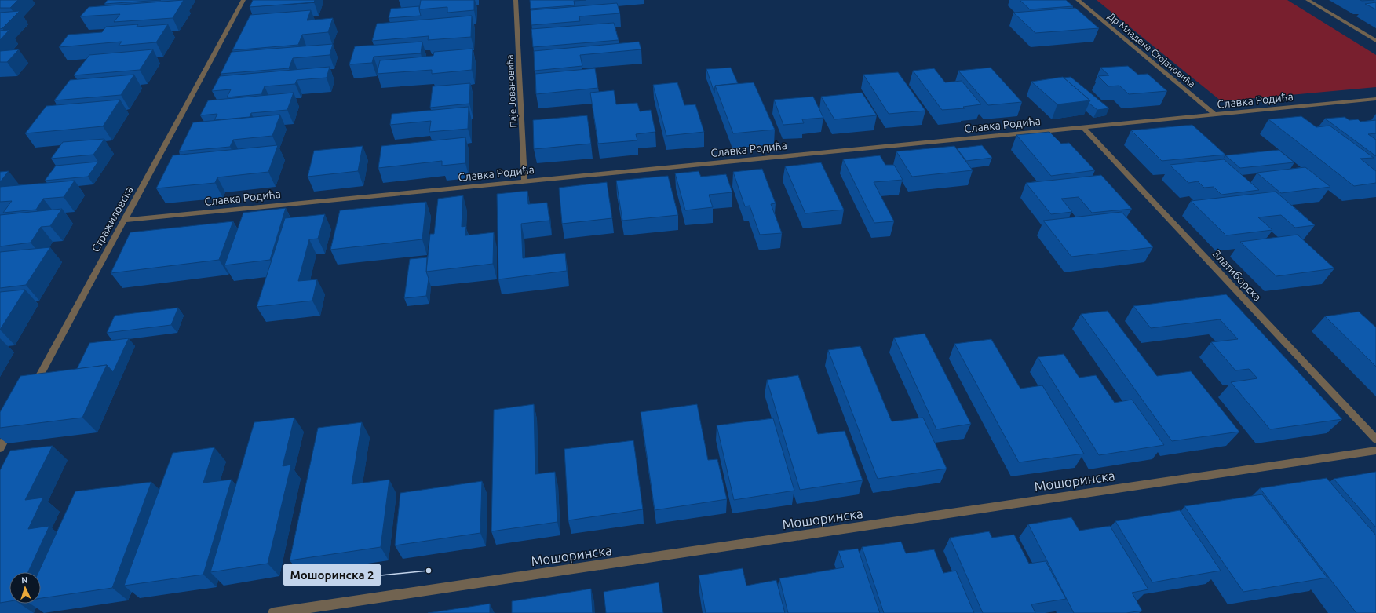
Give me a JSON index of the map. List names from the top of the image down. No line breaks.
{"streets":{"street":["Др Младена Стојановића","Паје Јовановића","Славка Родића","Стражиловска","Златиборска","Мошоринска"]},"crossings":[["Др Младена Стојановића","Славка Родића"],["Паје Јовановића","Славка Родића"],["Славка Родића","Стражиловска"],["Славка Родића","Златиборска"]],"places":["Мошоринска 2"],"north":"top"}
